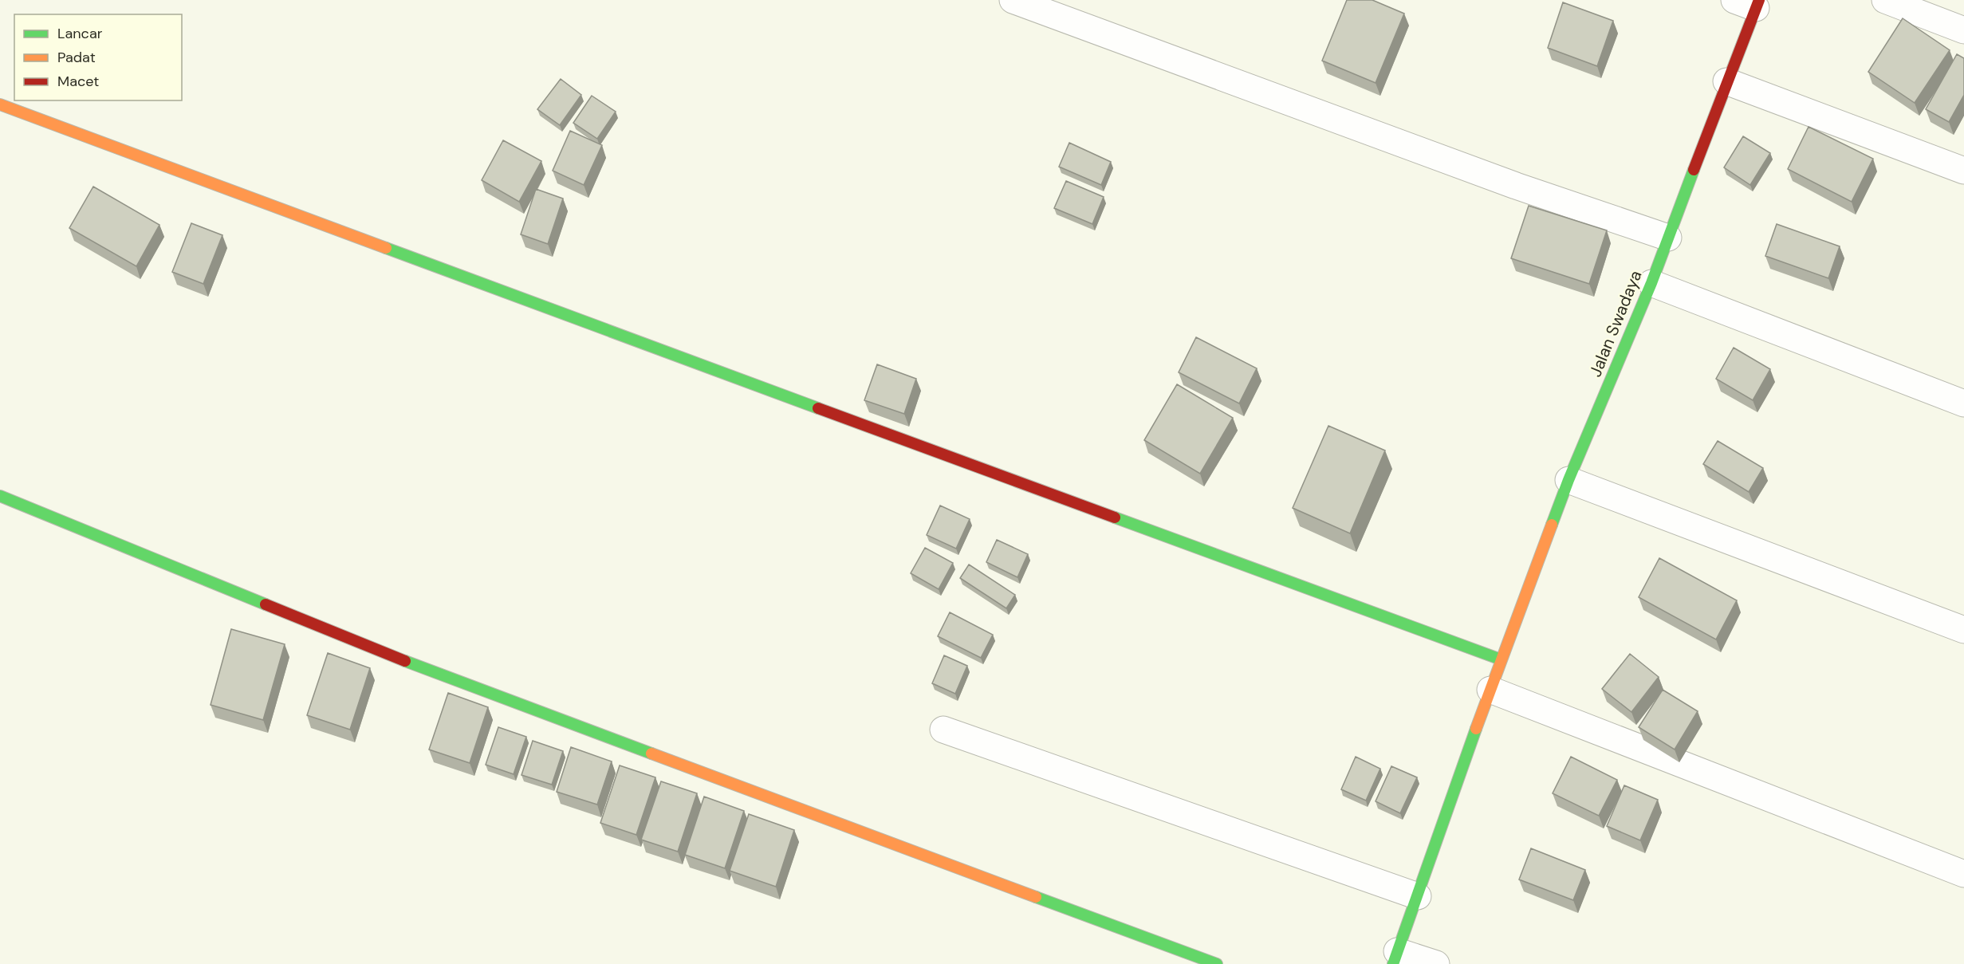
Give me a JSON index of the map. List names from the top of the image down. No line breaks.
{"streets":{"street":["Jalan Swadaya"]},"legend":["Lancar","Padat","Macet"]}
